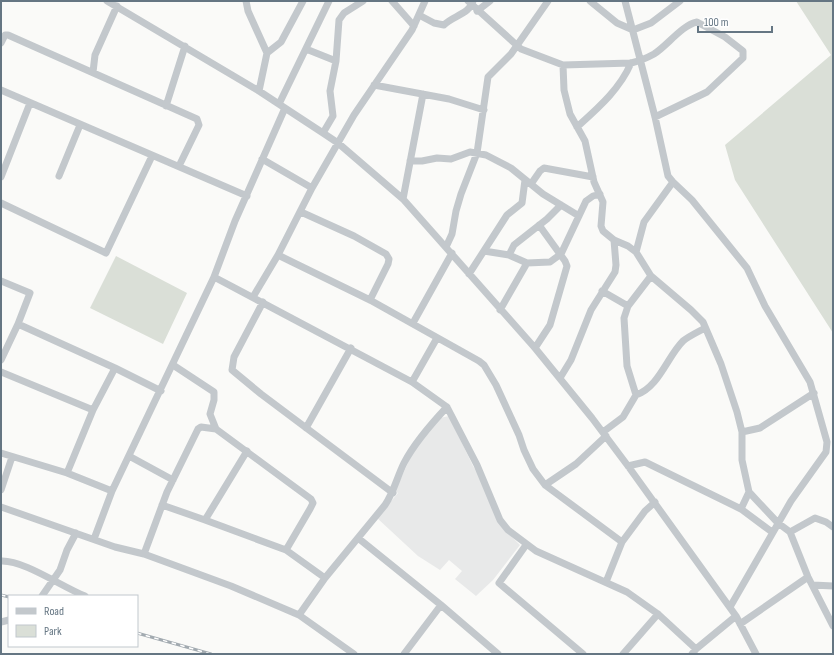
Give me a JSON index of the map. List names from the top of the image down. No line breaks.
{"legend":["Road","Park"],"scale_bar":"100 m"}
